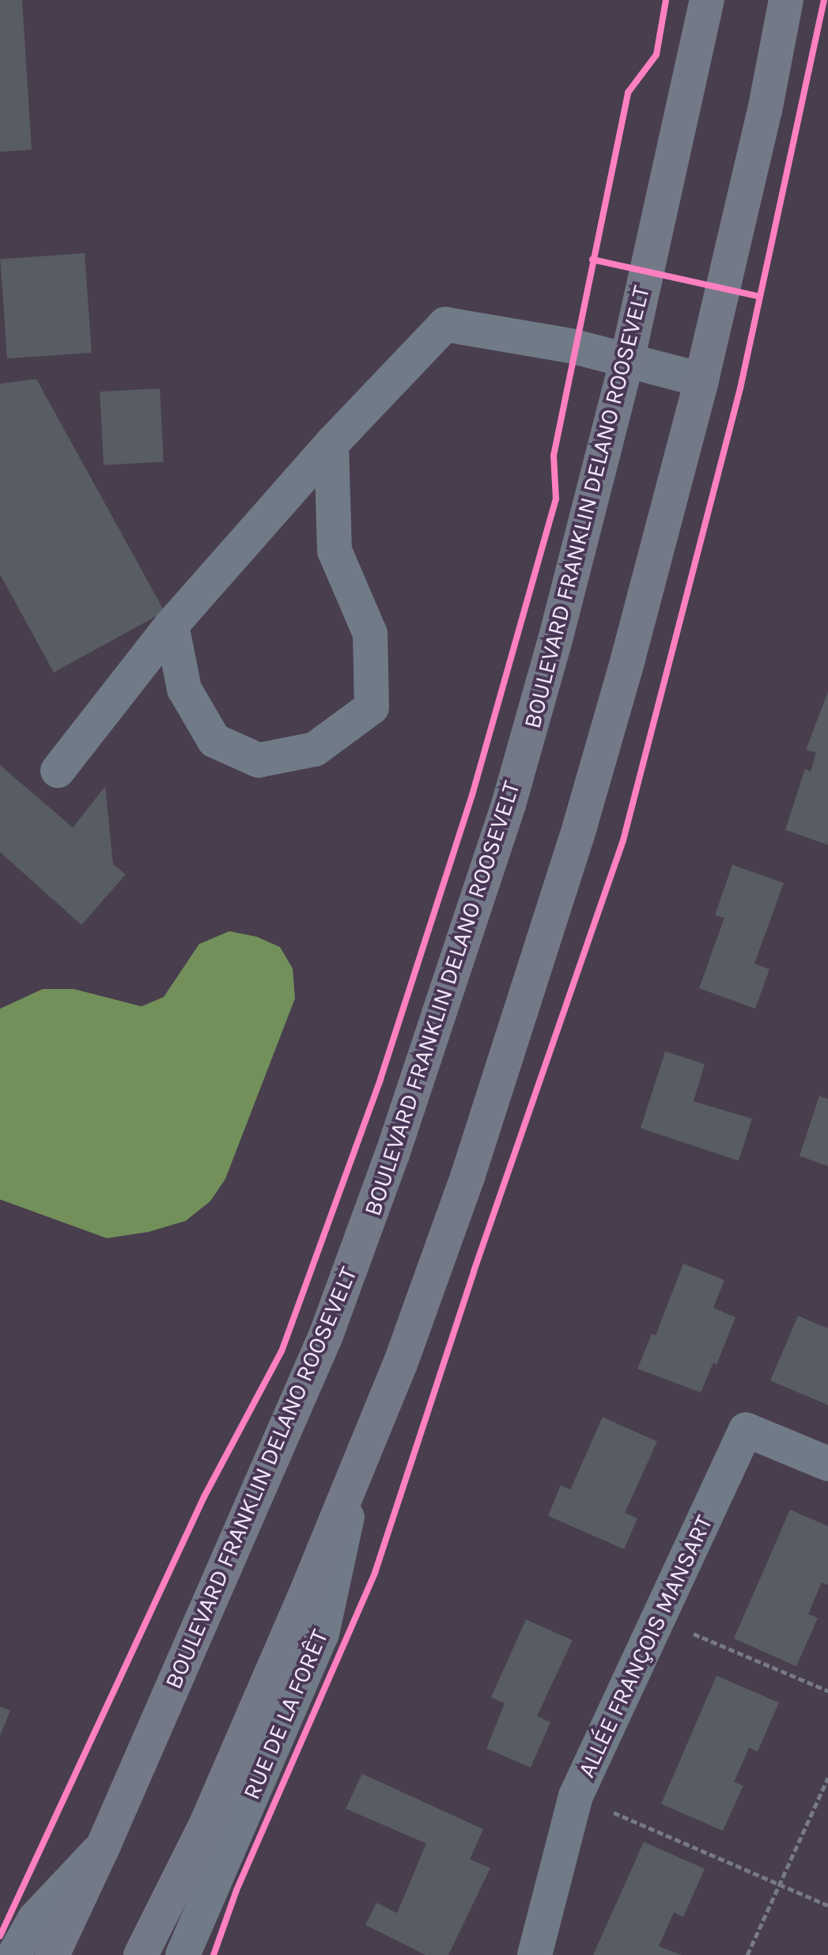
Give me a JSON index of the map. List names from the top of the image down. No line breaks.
{"streets":{"main road":["BOULEVARD FRANKLIN DELANO ROOSEVELT"],"street":["ALLÉE FRANÇOIS MANSART","RUE DE LA FORÊT"]}}
